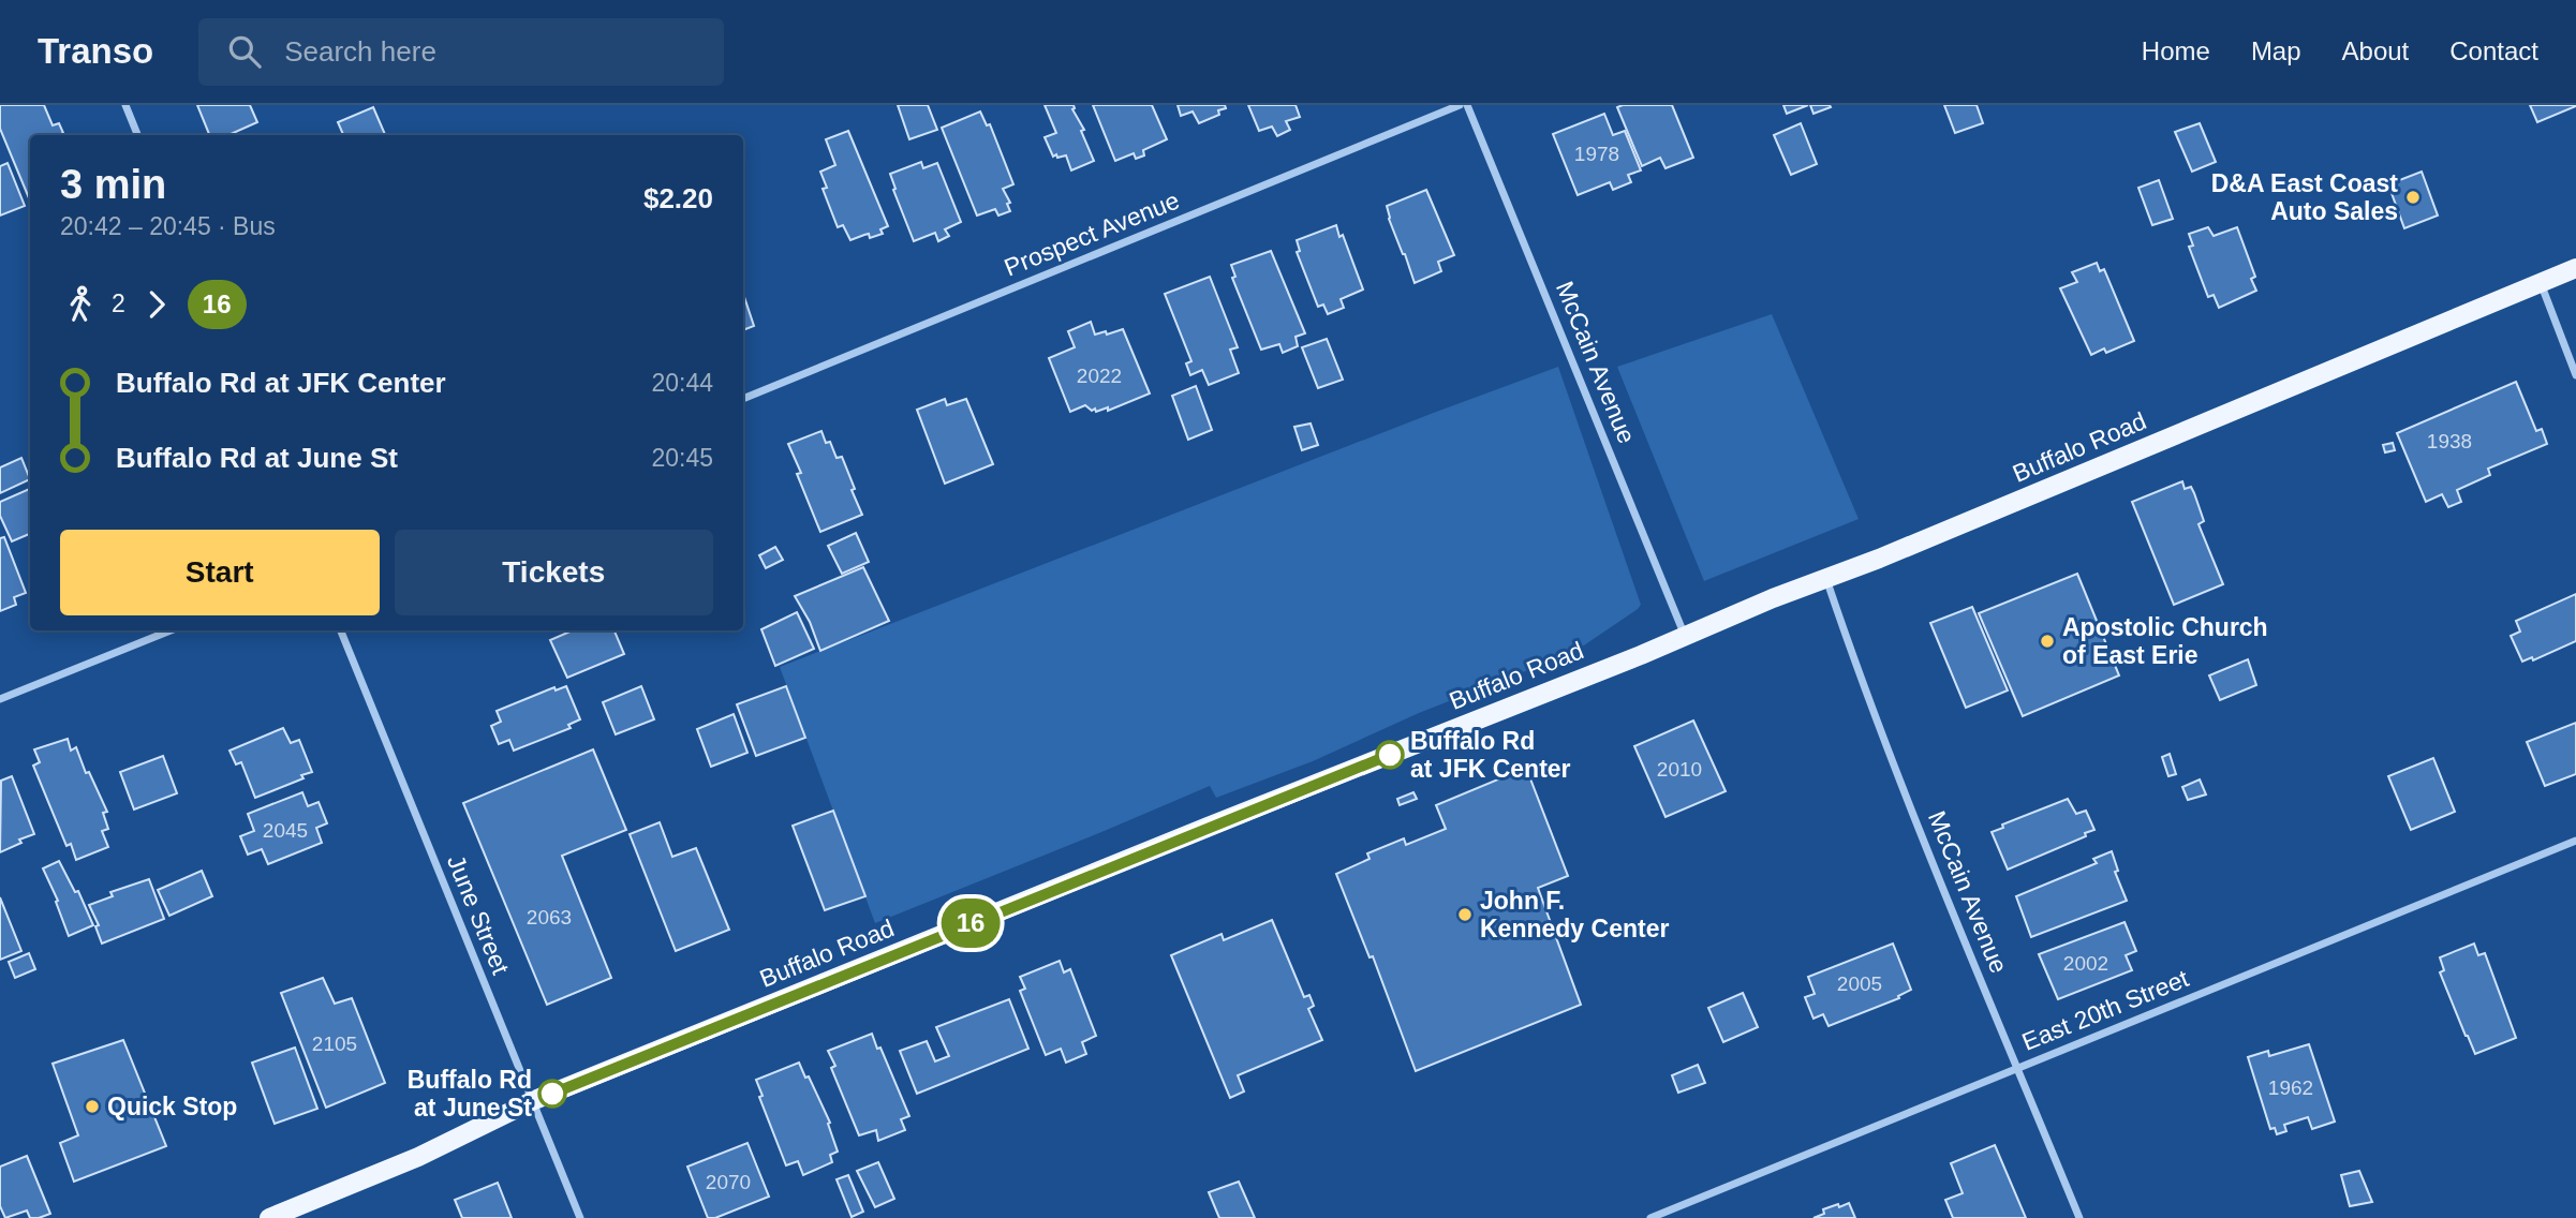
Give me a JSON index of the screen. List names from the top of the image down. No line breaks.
{"streets":{"main road":["Buffalo Road"],"street":["Prospect Avenue","McCain Avenue","June Street","East 20th Street"]},"crossings":[["McCain Avenue","Buffalo Road"],["McCain Avenue","East 20th Street"],["Buffalo Road","June Street"]],"places":["D&A East Coast Auto Sales","Apostolic Church of East Erie","Buffalo Rd at JFK Center","John F. Kennedy Center","Buffalo Rd at June St","Quick Stop"],"lines":["bus line 16"],"house_numbers":["1978","2022","1938","2010","2045","2063","2002","2005","2105","1962","2070"],"page":{"header":"Transo","search":"Search here","nav":["Home","Map","About","Contact"],"on_map":"16","heading":["3 min","20:42 – 20:45 · Bus","$2.20"],"legs":["2","16"],"list":[{"name":"Buffalo Rd at JFK Center","value":"20:44"},{"name":"Buffalo Rd at June St","value":"20:45"}],"buttons":["Start","Tickets"]}}
